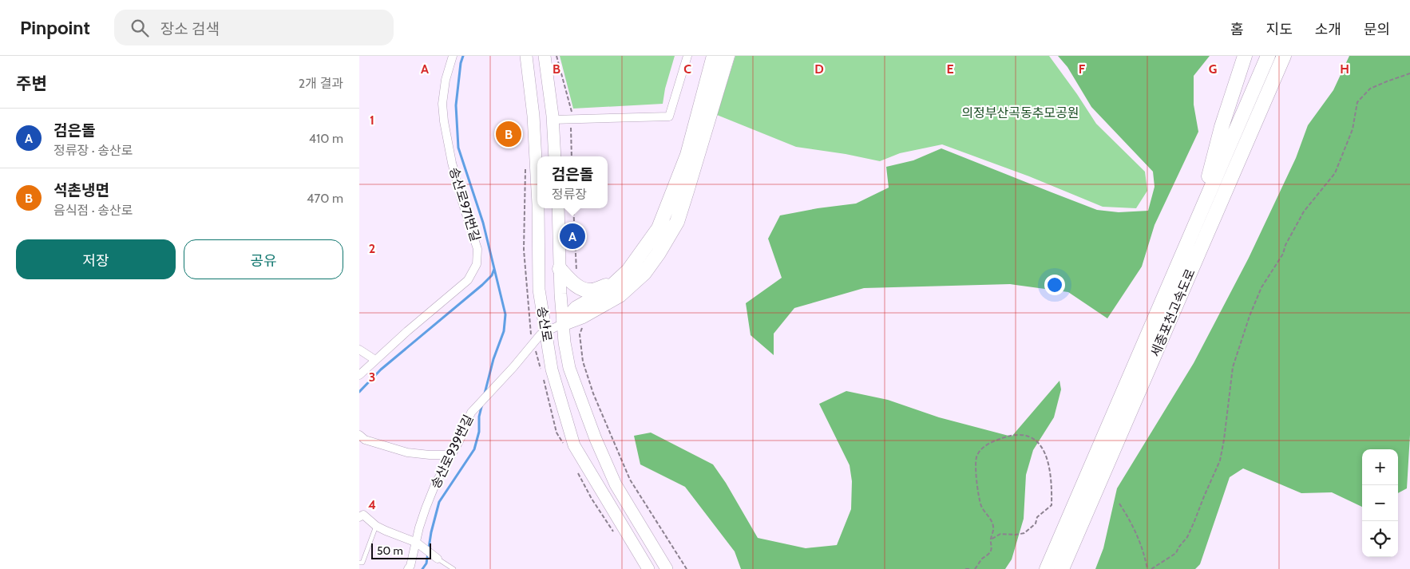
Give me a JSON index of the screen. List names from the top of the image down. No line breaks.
{"streets":{"highway":["세종포천고속도로"],"main road":["송산로"],"street":["송산로971번길","송산로939번길"]},"crossings":[["송산로","송산로939번길"]],"parks":["의정부산곡동추모공원"],"scale_bar":"50 m","page":{"header":"Pinpoint","search":"장소 검색","nav":["홈","지도","소개","문의"],"heading":["주변","2개 결과"],"list":[{"mark":"A","name":"검은돌","note":"정류장 · 송산로","value":"410 m"},{"mark":"B","name":"석촌냉면","note":"음식점 · 송산로","value":"470 m"}],"pins":["B","A"],"popup":["검은돌","정류장"],"buttons":["저장","공유"],"map_buttons":["+","−"],"scale":"50 m"},"grid":{"columns":["A","B","C","D","E","F","G","H"],"rows":["1","2","3","4"]}}
